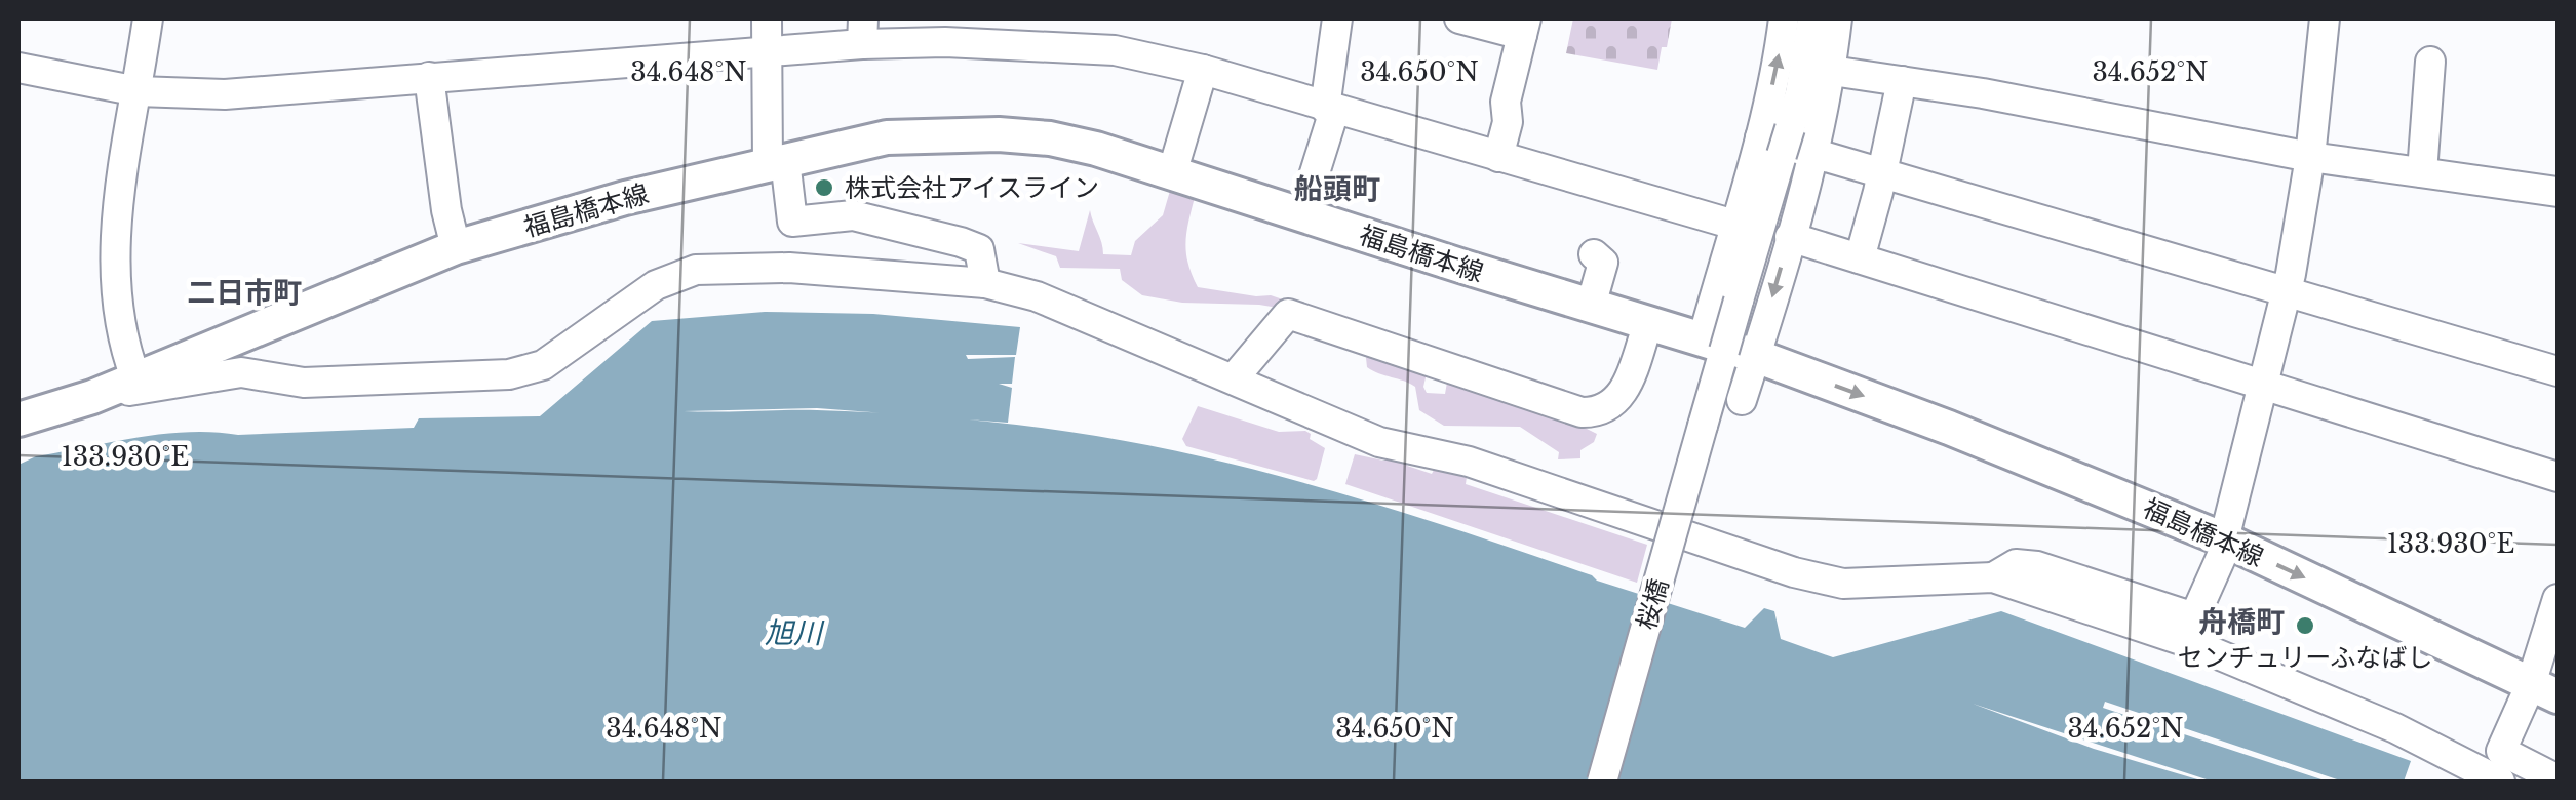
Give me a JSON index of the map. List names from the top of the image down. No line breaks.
{"streets":{"main road":["福島橋本線"],"street":["桜橋"]},"crossings":[["福島橋本線","桜橋"]],"districts":["船頭町","二日市町","舟橋町"],"water":["旭川"],"places":["株式会社アイスライン","センチュリーふなばし"],"coordinates":["34.648°N","34.650°N","34.652°N","133.930°E"]}
